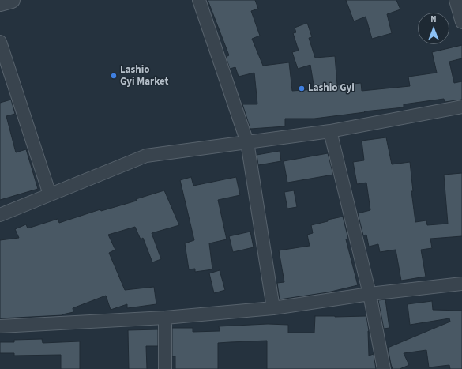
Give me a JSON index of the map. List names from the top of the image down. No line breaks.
{"places":["Lashio Gyi Market","Lashio Gyi"],"north":"top"}
